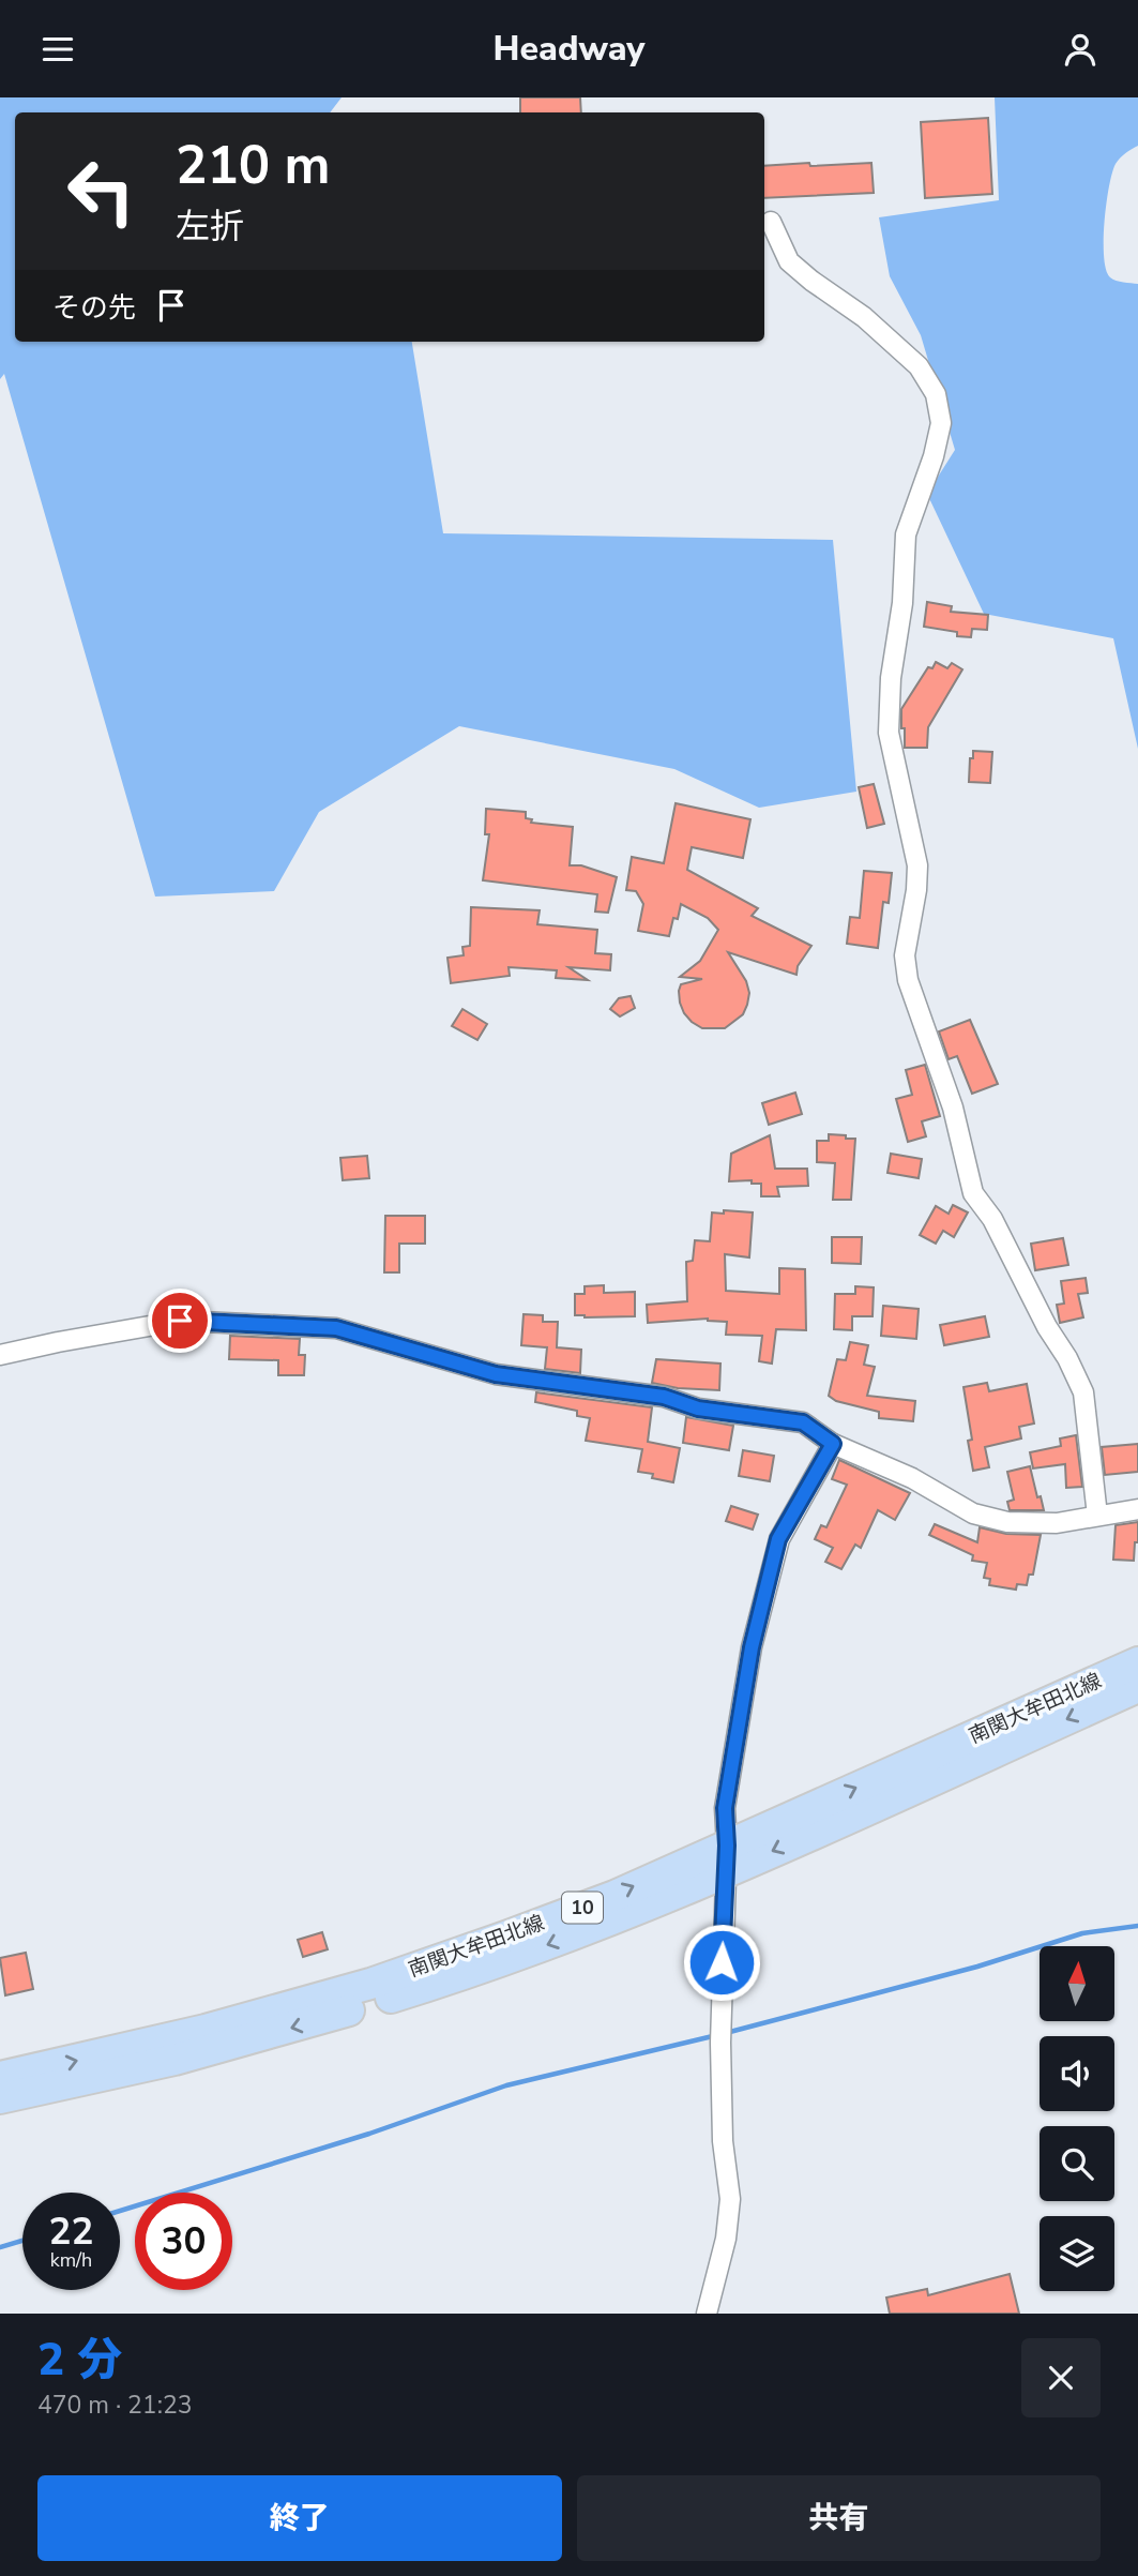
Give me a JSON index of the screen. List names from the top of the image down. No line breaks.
{"streets":{"main road":["南関大牟田北線","10"]},"north":"top","page":{"header":"Headway","turn":["210 m","左折"],"then":"その先","speed":"22 km/h","limit":"30","heading":["2 分","470 m · 21:23"],"buttons":["終了","共有"]}}
